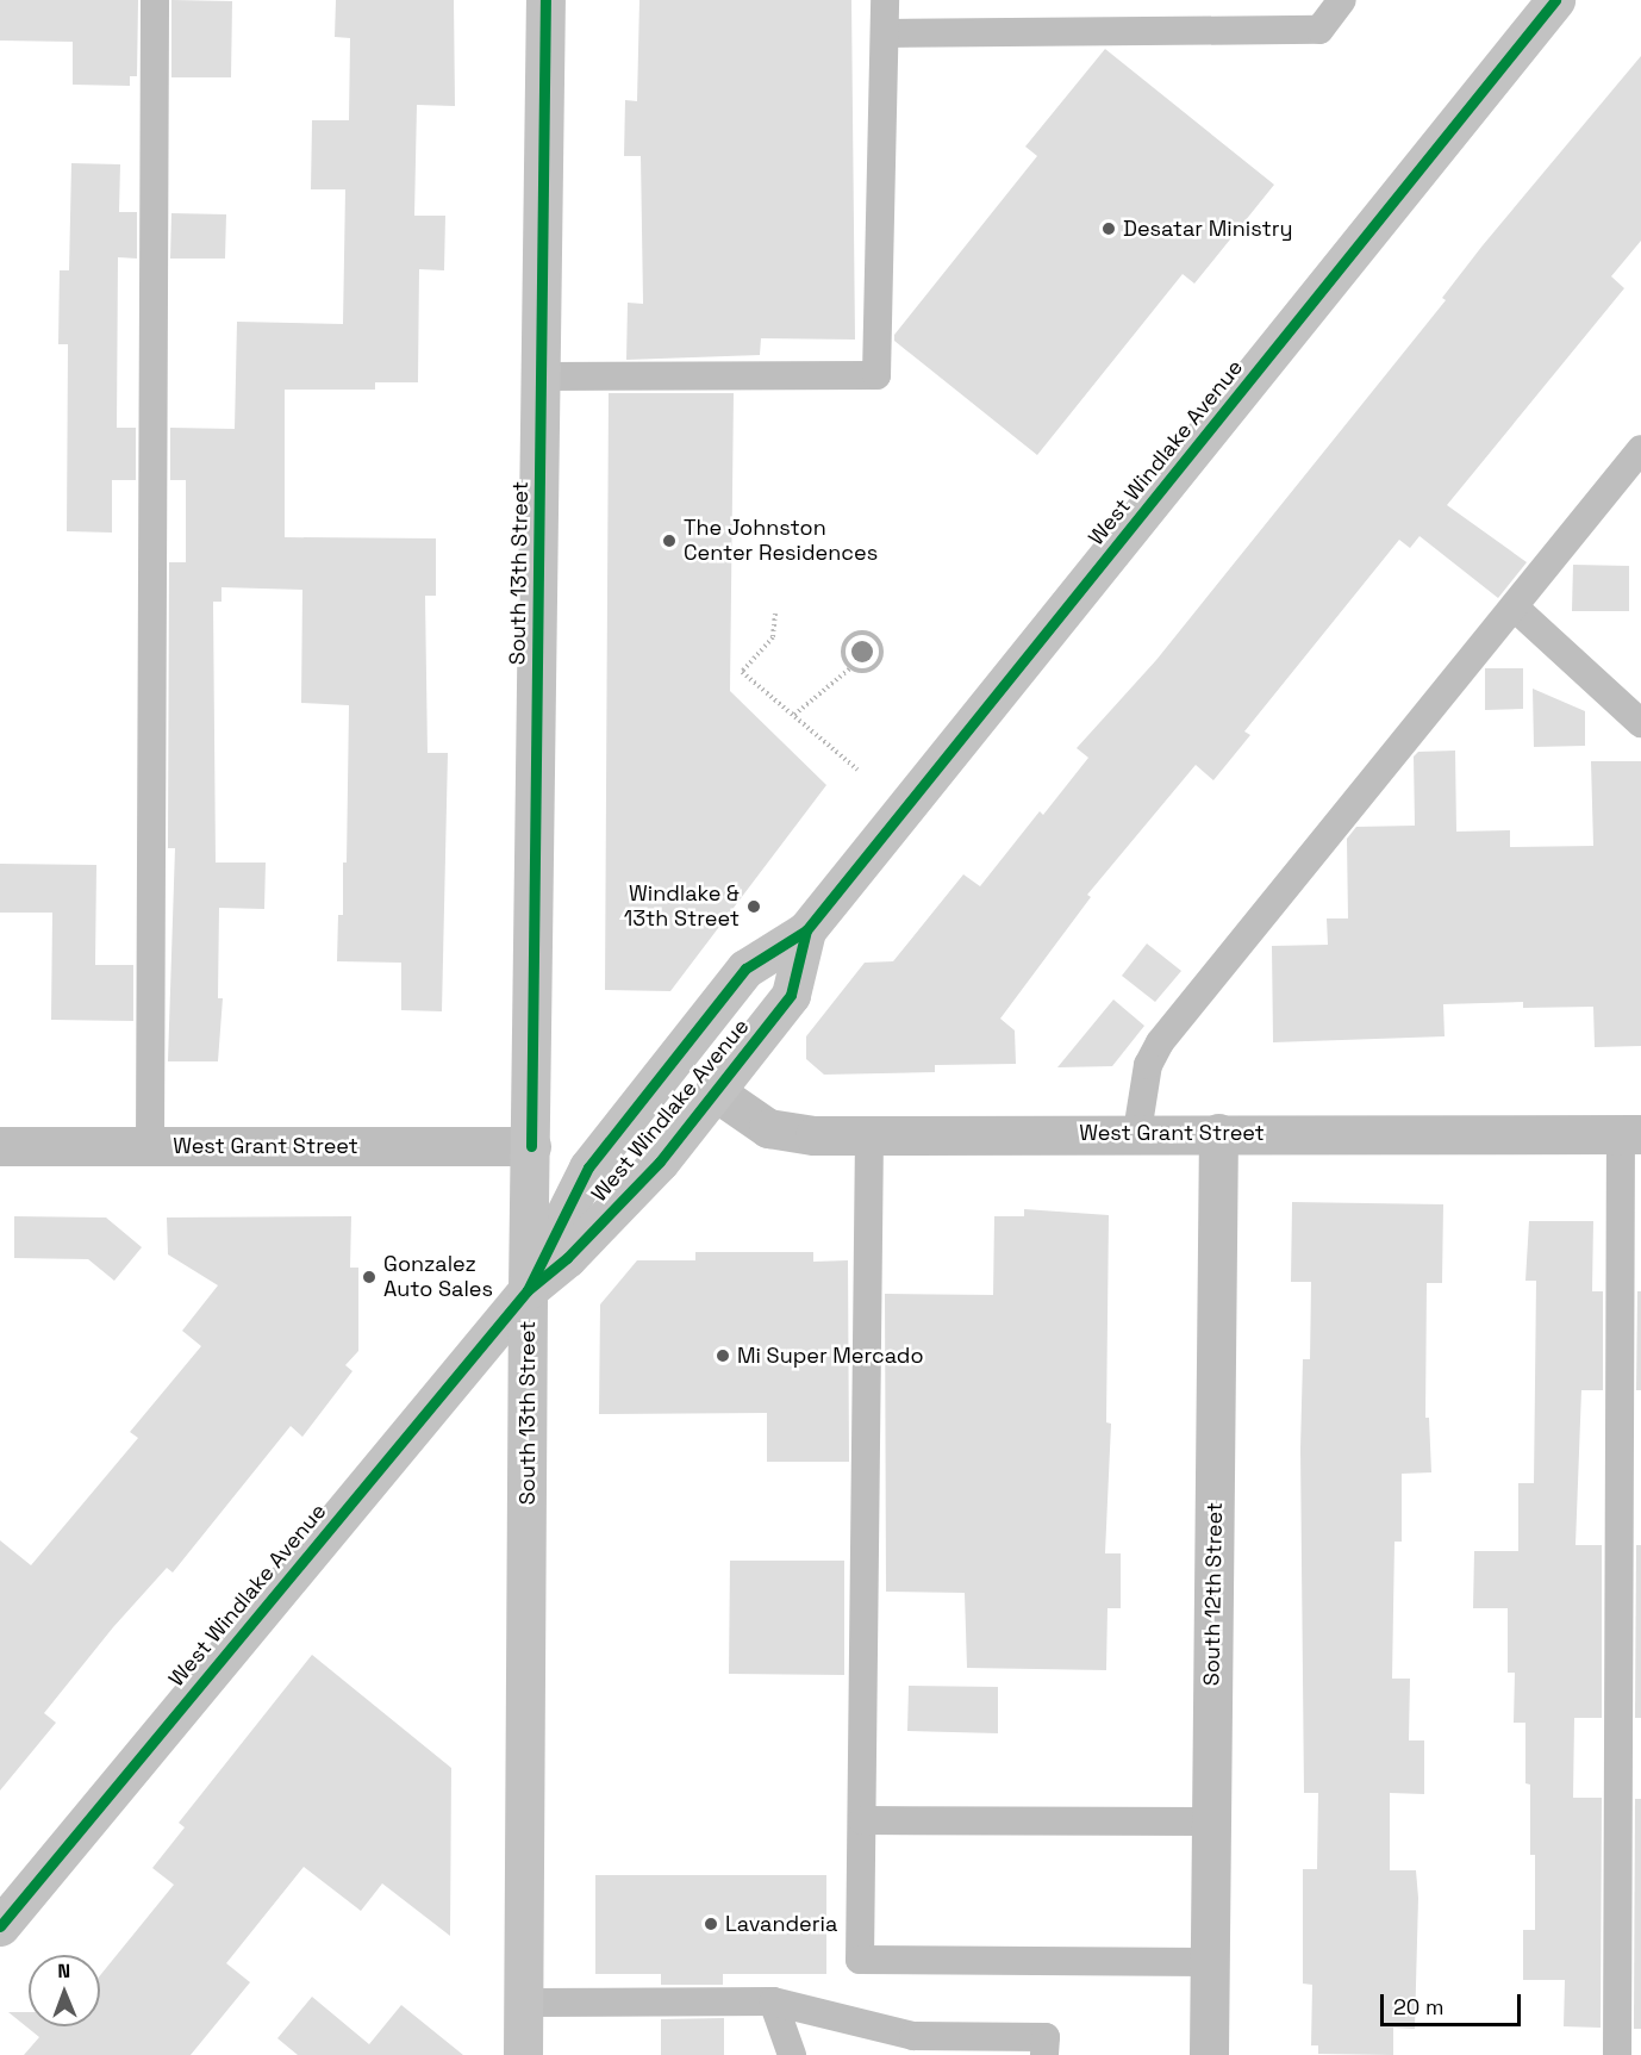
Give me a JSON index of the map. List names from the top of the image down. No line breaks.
{"streets":{"street":["West Windlake Avenue","South 13th Street","West Grant Street","South 12th Street"]},"crossings":[["West Windlake Avenue","South 13th Street"],["West Windlake Avenue","West Grant Street"],["South 13th Street","West Grant Street"],["West Grant Street","South 12th Street"]],"places":["Desatar Ministry","The Johnston Center Residences","Windlake & 13th Street","Gonzalez Auto Sales","Mi Super Mercado","Lavanderia"],"scale_bar":"20 m","north":"top"}
